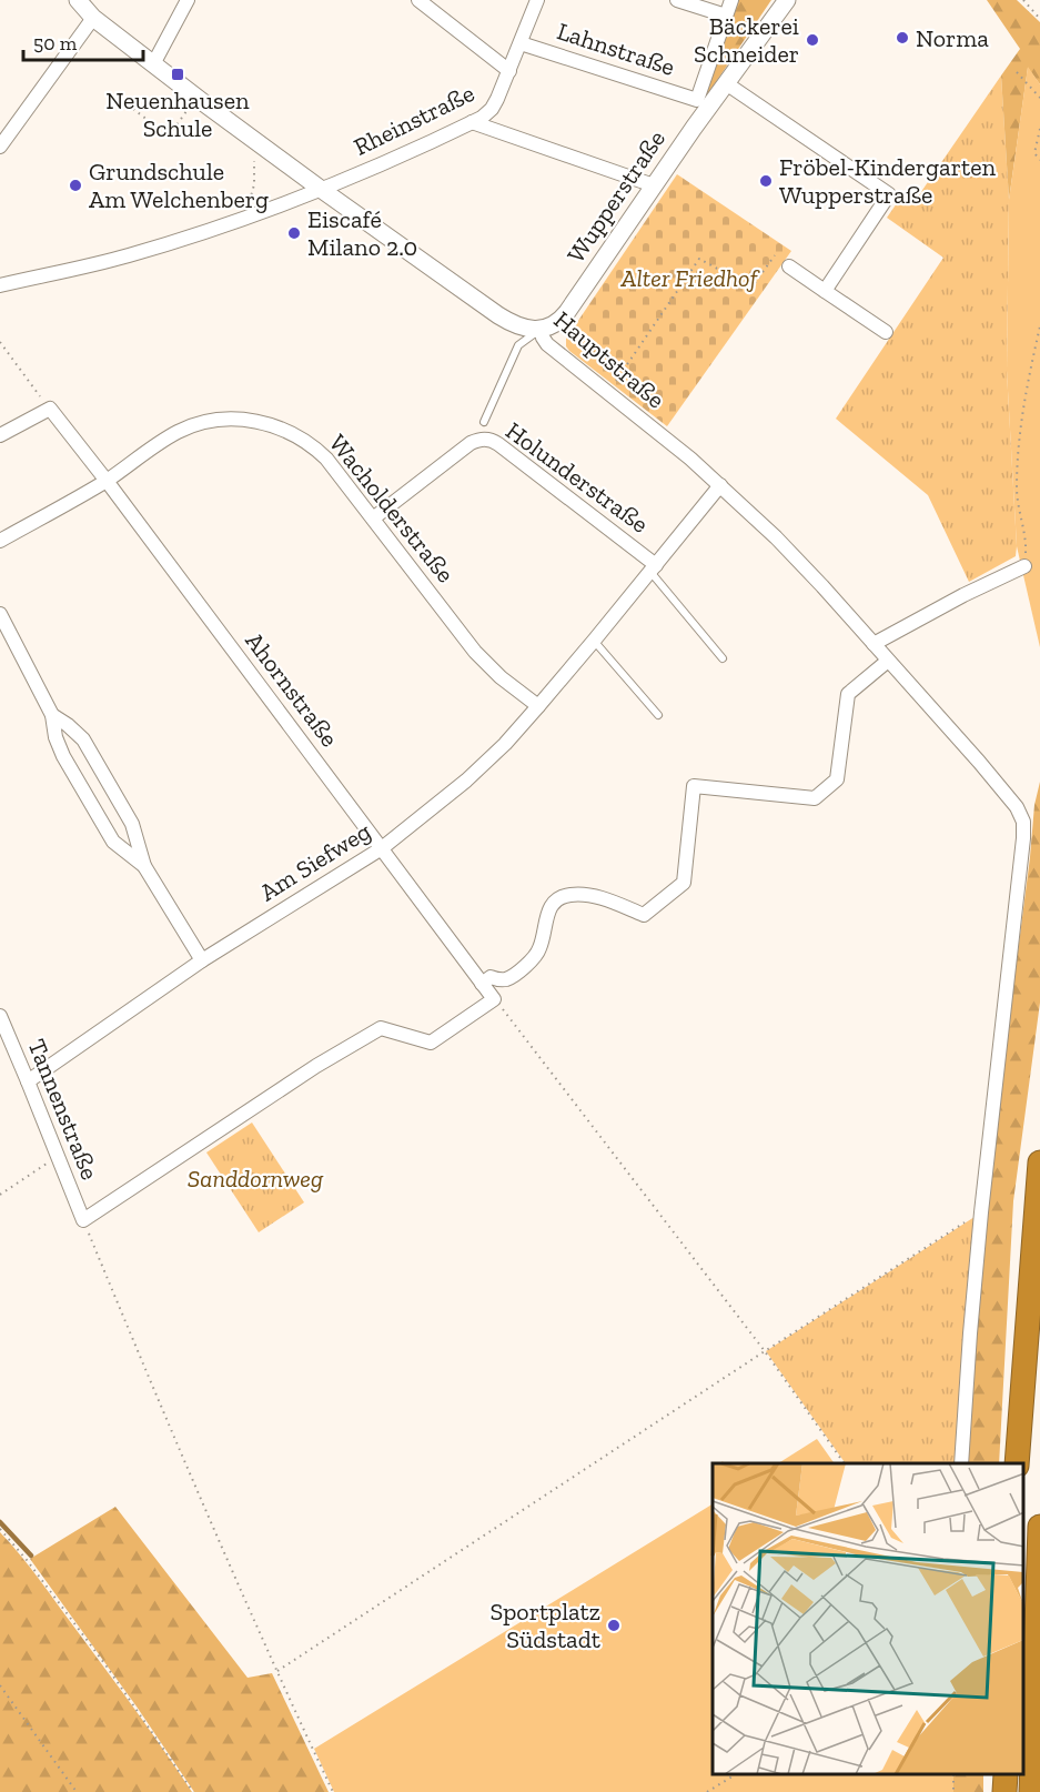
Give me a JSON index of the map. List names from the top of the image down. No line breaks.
{"streets":{"street":["Lahnstraße","Rheinstraße","Wupperstraße","Hauptstraße","Holunderstraße","Wacholderstraße","Ahornstraße","Am Siefweg","Tannenstraße"]},"crossings":[["Lahnstraße","Rheinstraße"],["Rheinstraße","Hauptstraße"],["Wupperstraße","Hauptstraße"],["Hauptstraße","Am Siefweg"],["Holunderstraße","Wacholderstraße"],["Holunderstraße","Am Siefweg"],["Wacholderstraße","Ahornstraße"],["Wacholderstraße","Am Siefweg"],["Ahornstraße","Am Siefweg"],["Am Siefweg","Tannenstraße"]],"parks":["Alter Friedhof","Sanddornweg"],"places":{"other":["Norma","Bäckerei Schneider","Fröbel-Kindergarten Wupperstraße","Grundschule Am Welchenberg","Eiscafé Milano 2.0","Sportplatz Südstadt"],"transit":["Neuenhausen Schule"]},"scale_bar":"50 m"}
